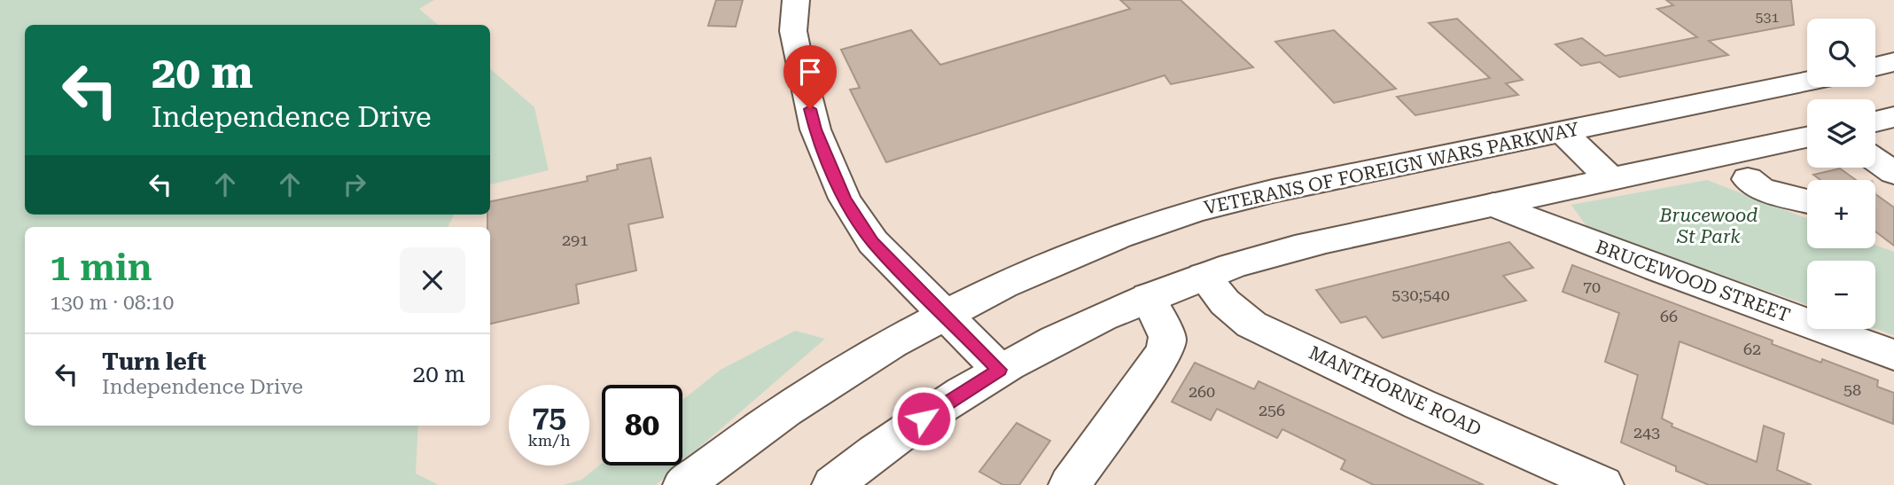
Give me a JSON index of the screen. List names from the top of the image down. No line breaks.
{"streets":{"main road":["VETERANS OF FOREIGN WARS PARKWAY","BRUCEWOOD STREET","MANTHORNE ROAD"]},"parks":["Brucewood St Park"],"house_numbers":["531","291","70","530;540","66","62","58","260","256","243"],"page":{"map_buttons":["+","−"],"turn":["20 m","Independence Drive"],"heading":["1 min","130 m · 08:10"],"list":[{"name":"Turn left","note":"Independence Drive","value":"20 m"}],"speed":"75 km/h","limit":"80"}}
